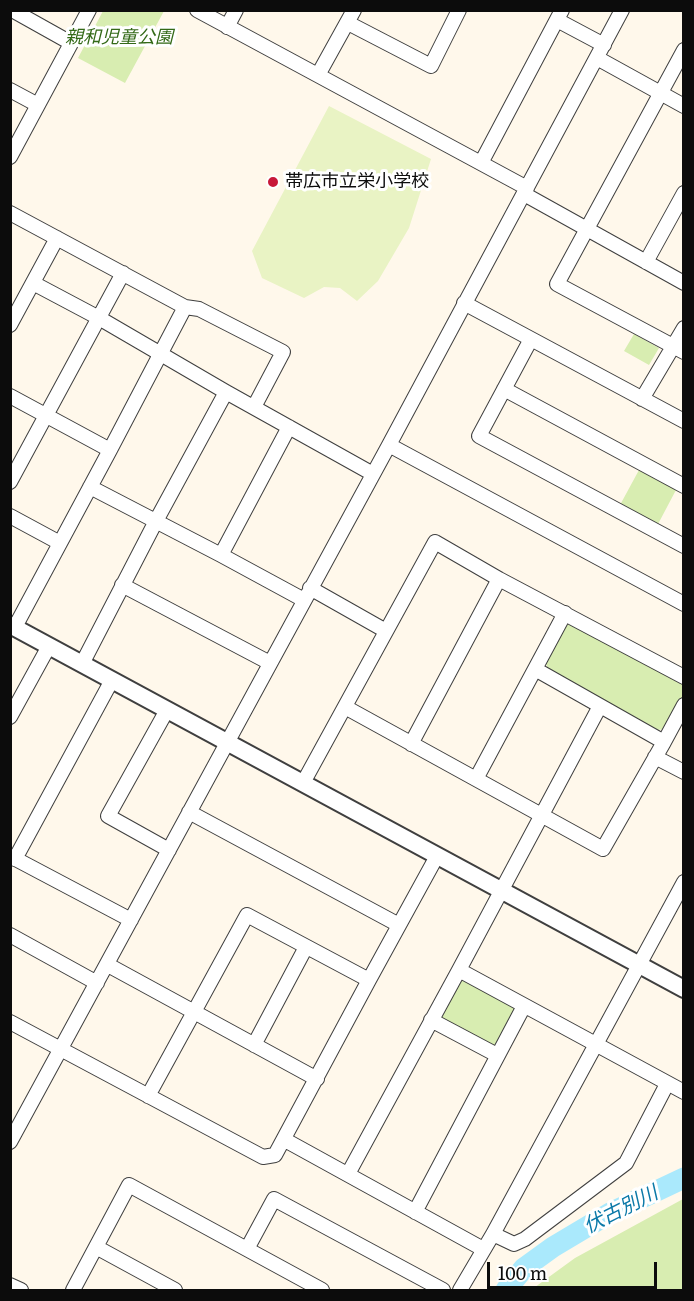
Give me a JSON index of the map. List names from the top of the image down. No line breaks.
{"water":["伏古別川"],"parks":["親和児童公園"],"places":["帯広市立栄小学校"],"scale_bar":"100 m"}
